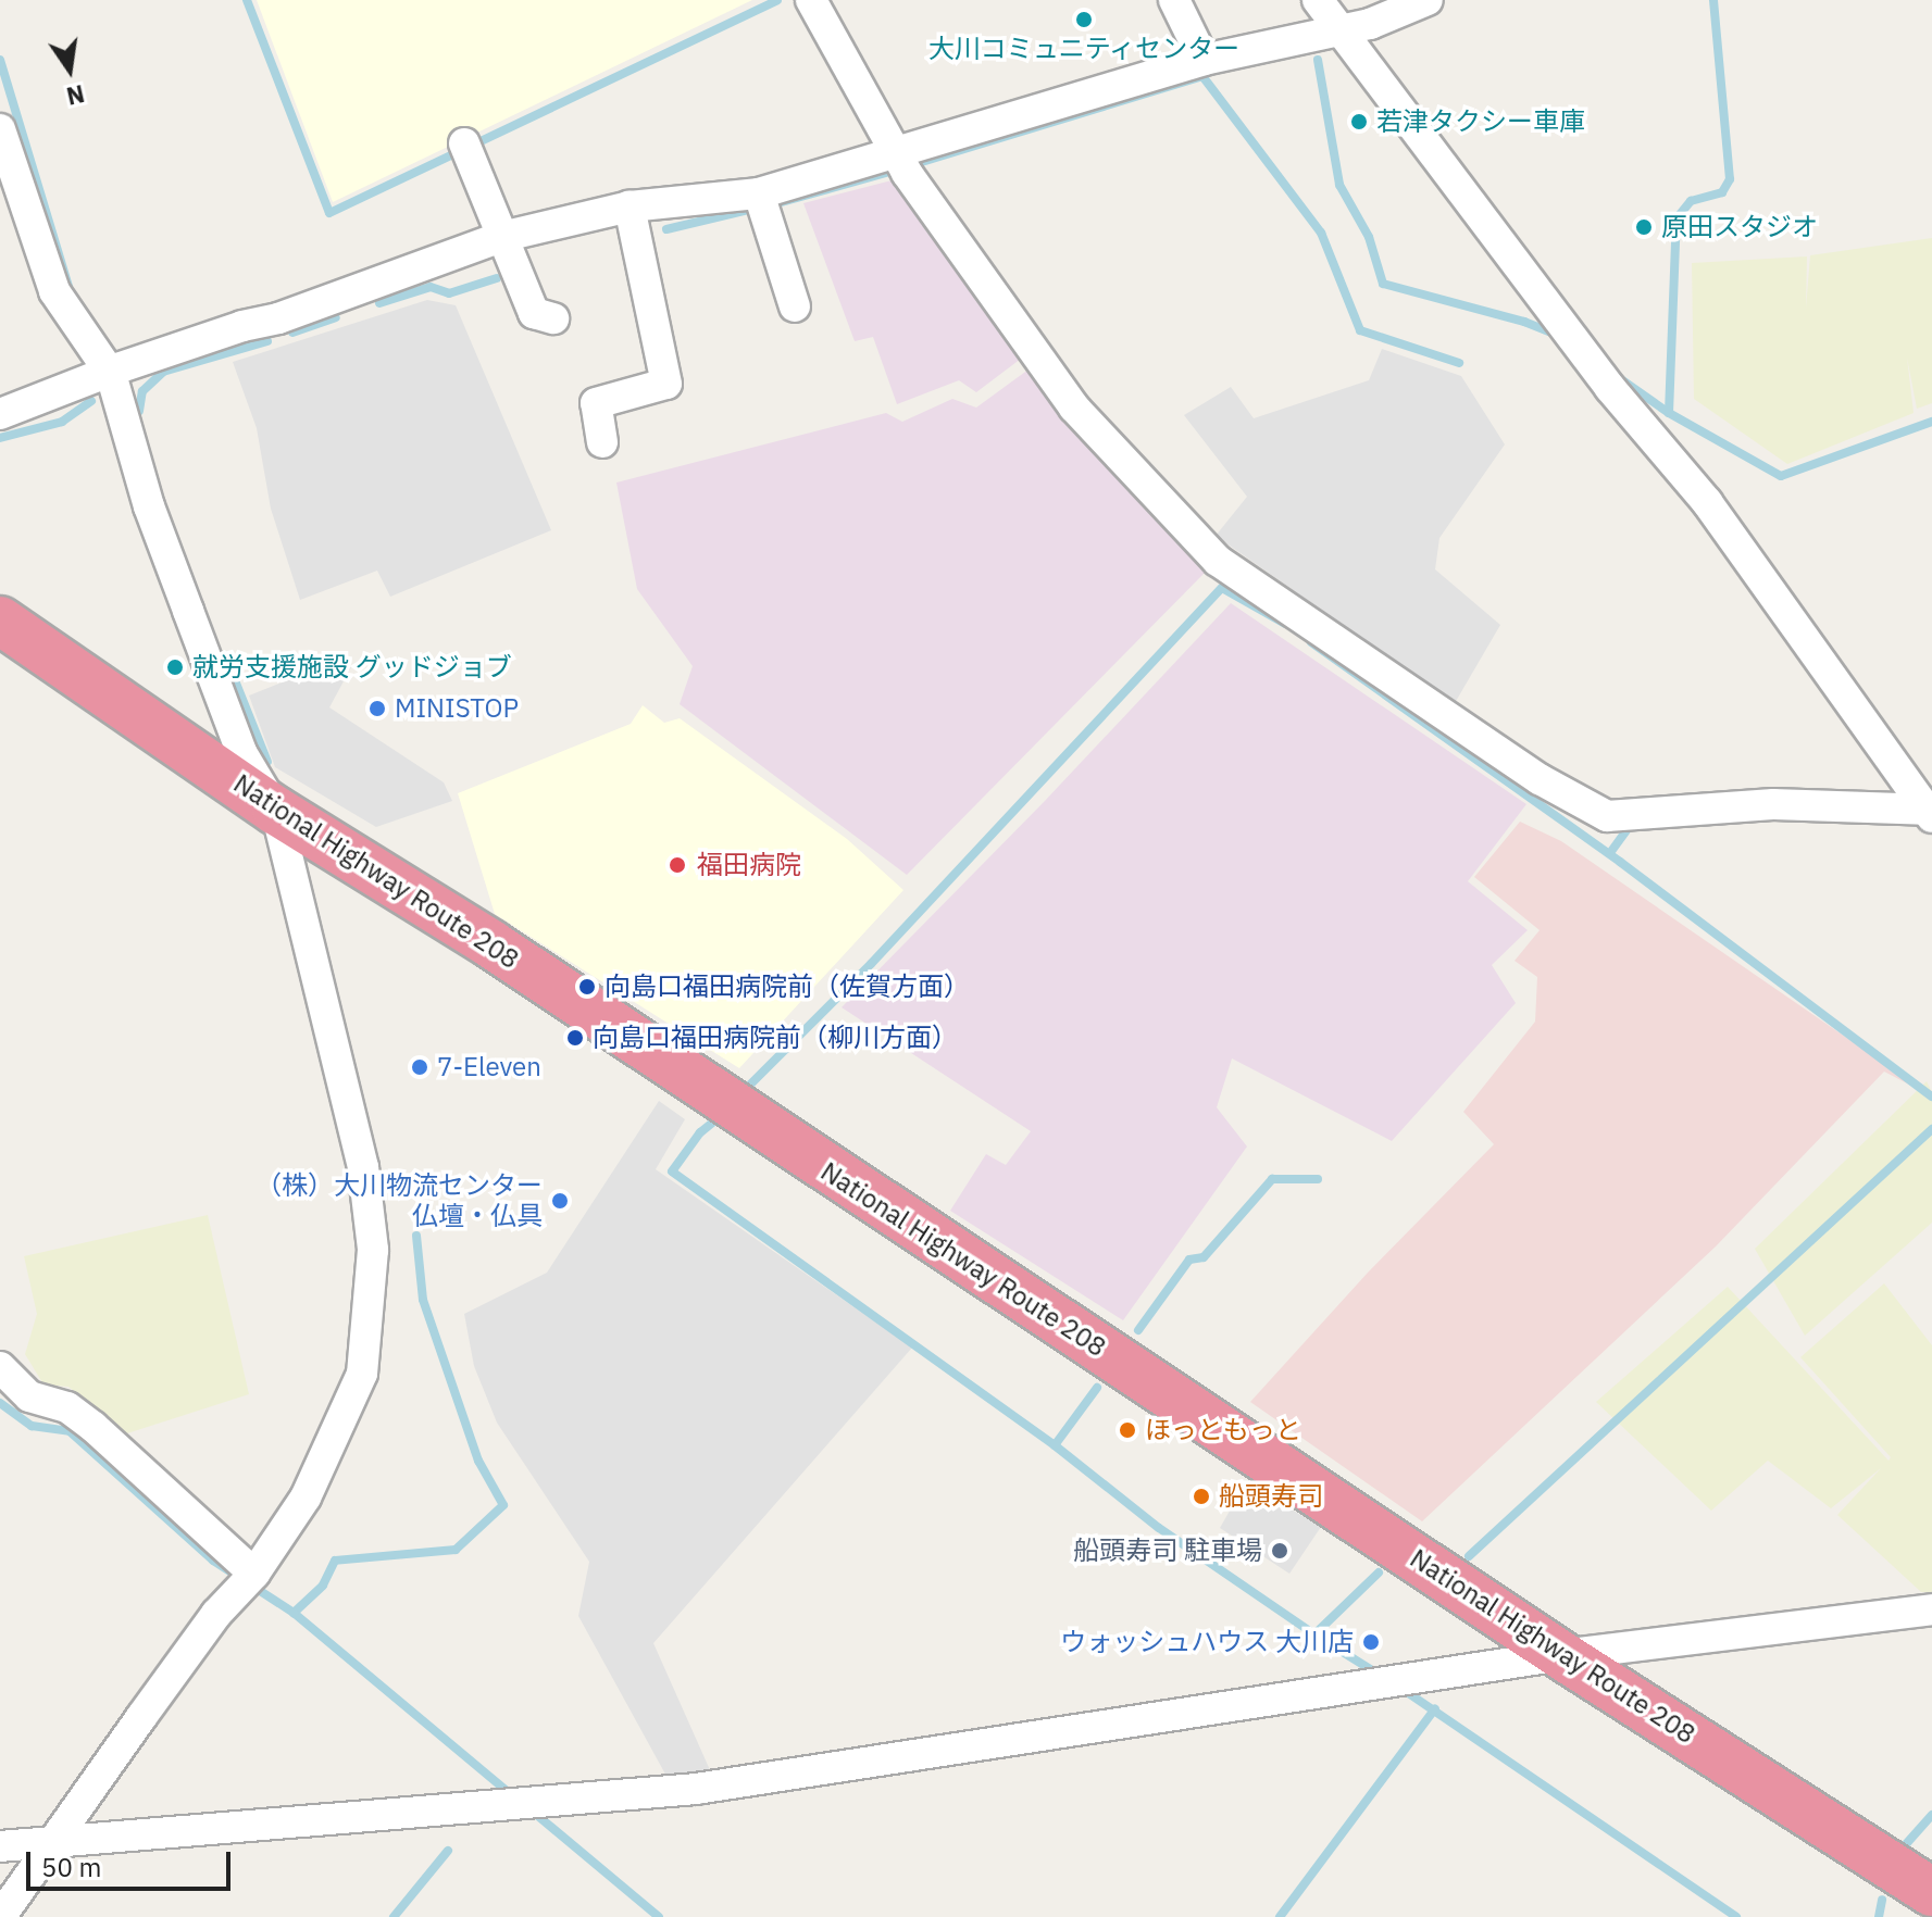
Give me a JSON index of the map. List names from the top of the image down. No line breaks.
{"streets":{"highway":["National Highway Route 208"]},"places":["大川コミュニティセンター","若津タクシー車庫","原田スタジオ","就労支援施設 グッドジョブ","MINISTOP","福田病院","向島口福田病院前（佐賀方面）","向島口福田病院前（柳川方面）","7-Eleven","（株）大川物流センター 仏壇・仏具","ほっともっと","船頭寿司","船頭寿司 駐車場","ウォッシュハウス 大川店"],"scale_bar":"50 m","north":"bottom"}
